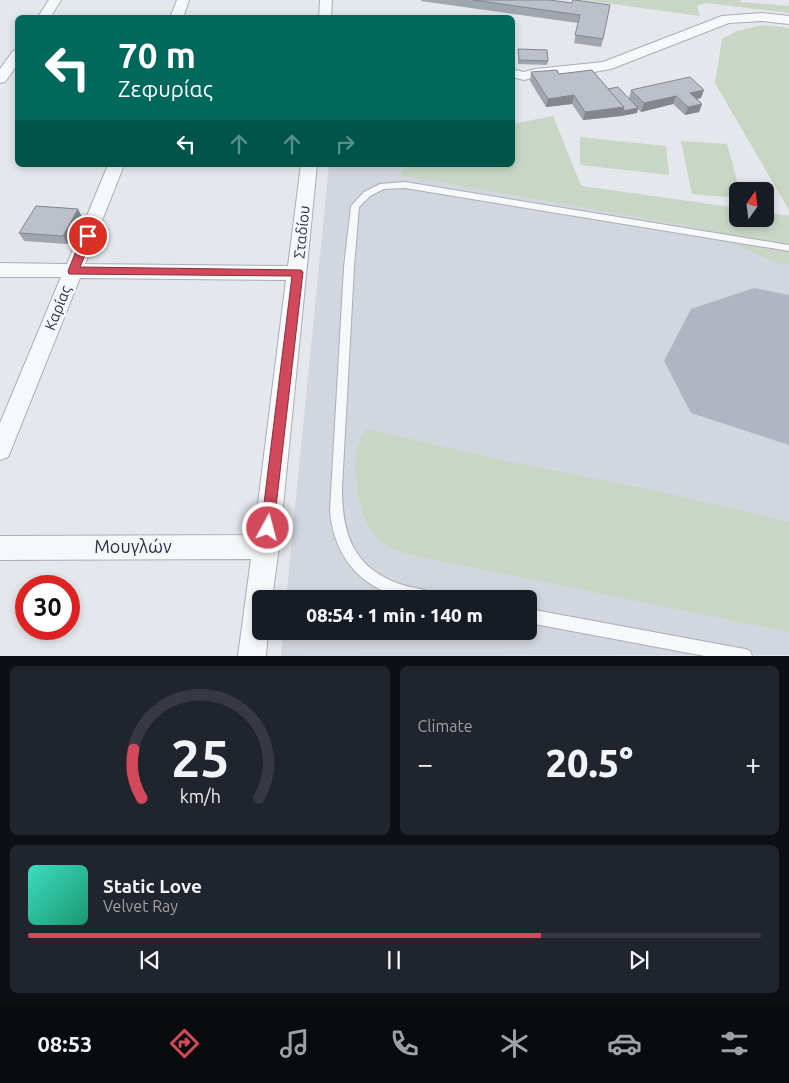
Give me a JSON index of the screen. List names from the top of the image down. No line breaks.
{"streets":{"street":["Σταδίου","Καρίας","Μουγλών"]},"crossings":[["Σταδίου","Μουγλών"]],"north":"top","page":{"turn":["70 m","Ζεφυρίας"],"limit":"30","trip":"08:54 · 1 min · 140 m","tile":"Climate","heat":["−","20.5°","+"],"song":["Static Love","Velvet Ray"],"tabs":"08:53","gauge":["25","km/h"]}}
